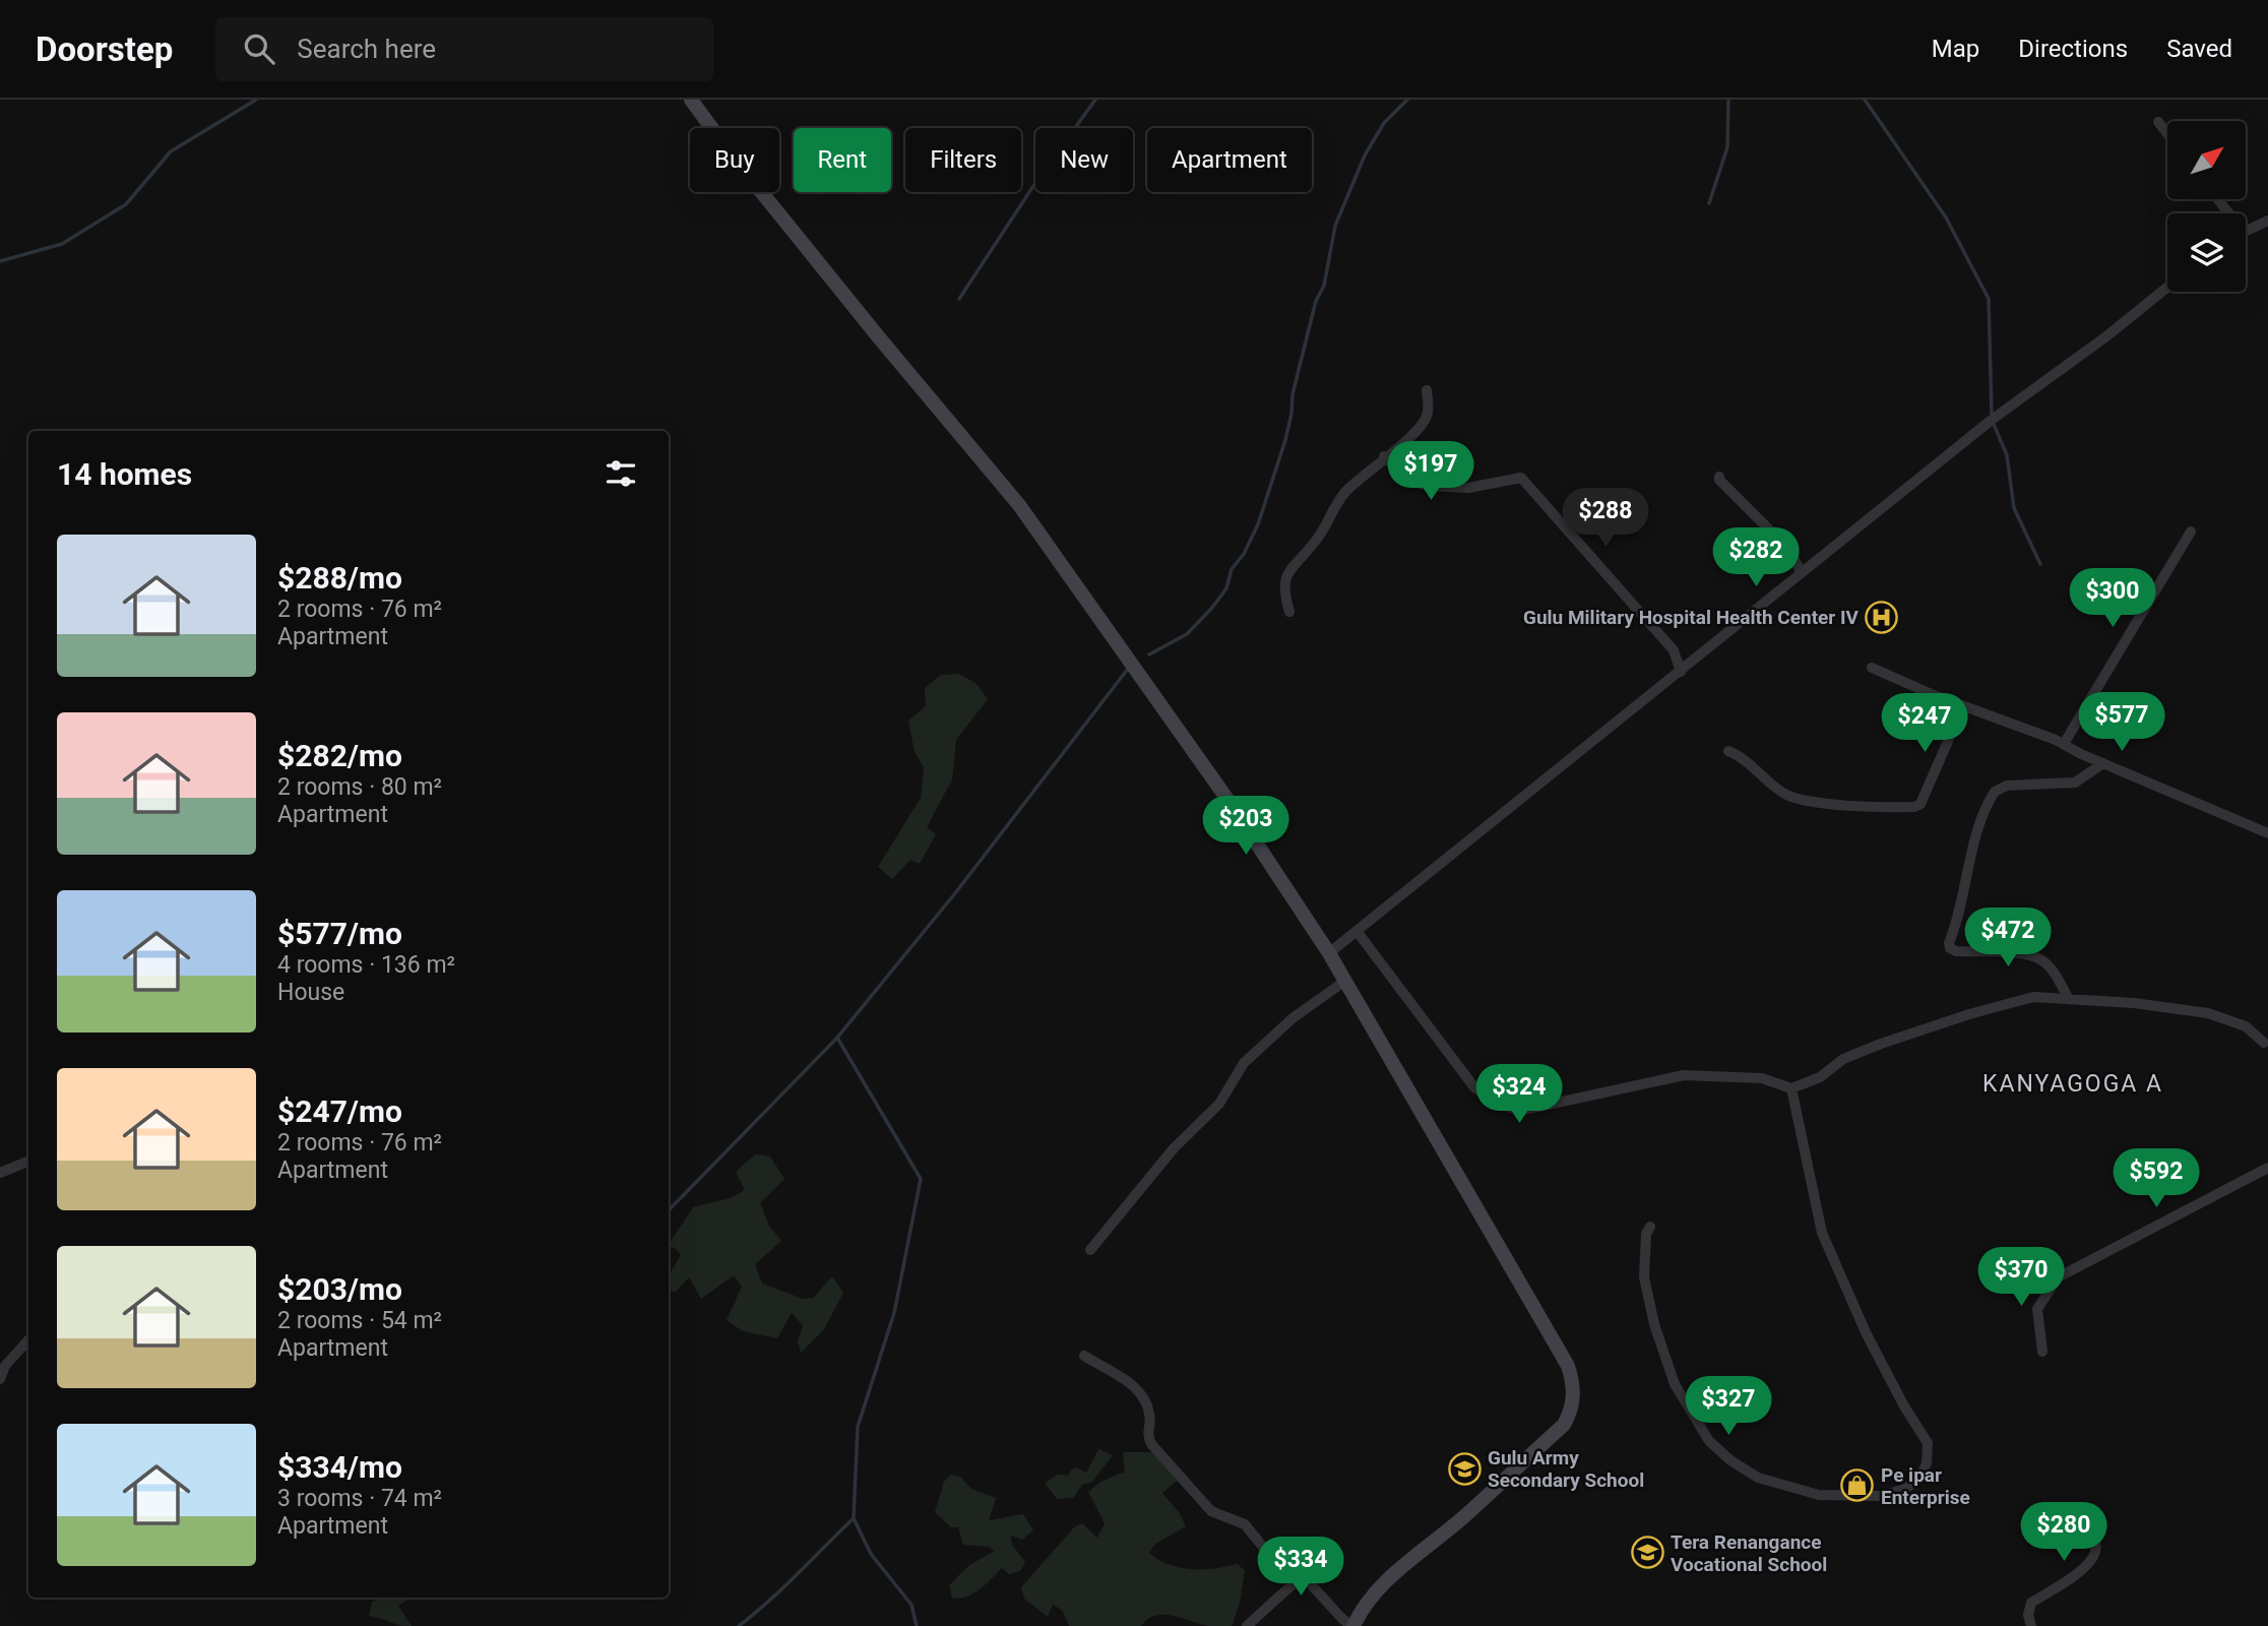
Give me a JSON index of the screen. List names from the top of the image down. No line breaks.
{"districts":["KANYAGOGA A"],"places":{"hospital":["Gulu Military Hospital Health Center IV"],"school or university":["Gulu Army Secondary School","Tera Renangance Vocational School"],"shop":["Pe ipar Enterprise"]},"north":"top right","page":{"header":"Doorstep","search":"Search here","nav":["Map","Directions","Saved"],"chip":["Buy","Rent","Filters","New","Apartment"],"heading":"14 homes","price":["$197","$288","$282","$300","$577","$247","$203","$472","$324","$592","$370","$327","$280","$334"],"list":[{"name":"$288/mo","note":"2 rooms · 76 m² · Apartment"},{"name":"$282/mo","note":"2 rooms · 80 m² · Apartment"},{"name":"$577/mo","note":"4 rooms · 136 m² · House"},{"name":"$247/mo","note":"2 rooms · 76 m² · Apartment"},{"name":"$203/mo","note":"2 rooms · 54 m² · Apartment"},{"name":"$334/mo","note":"3 rooms · 74 m² · Apartment"}]}}
